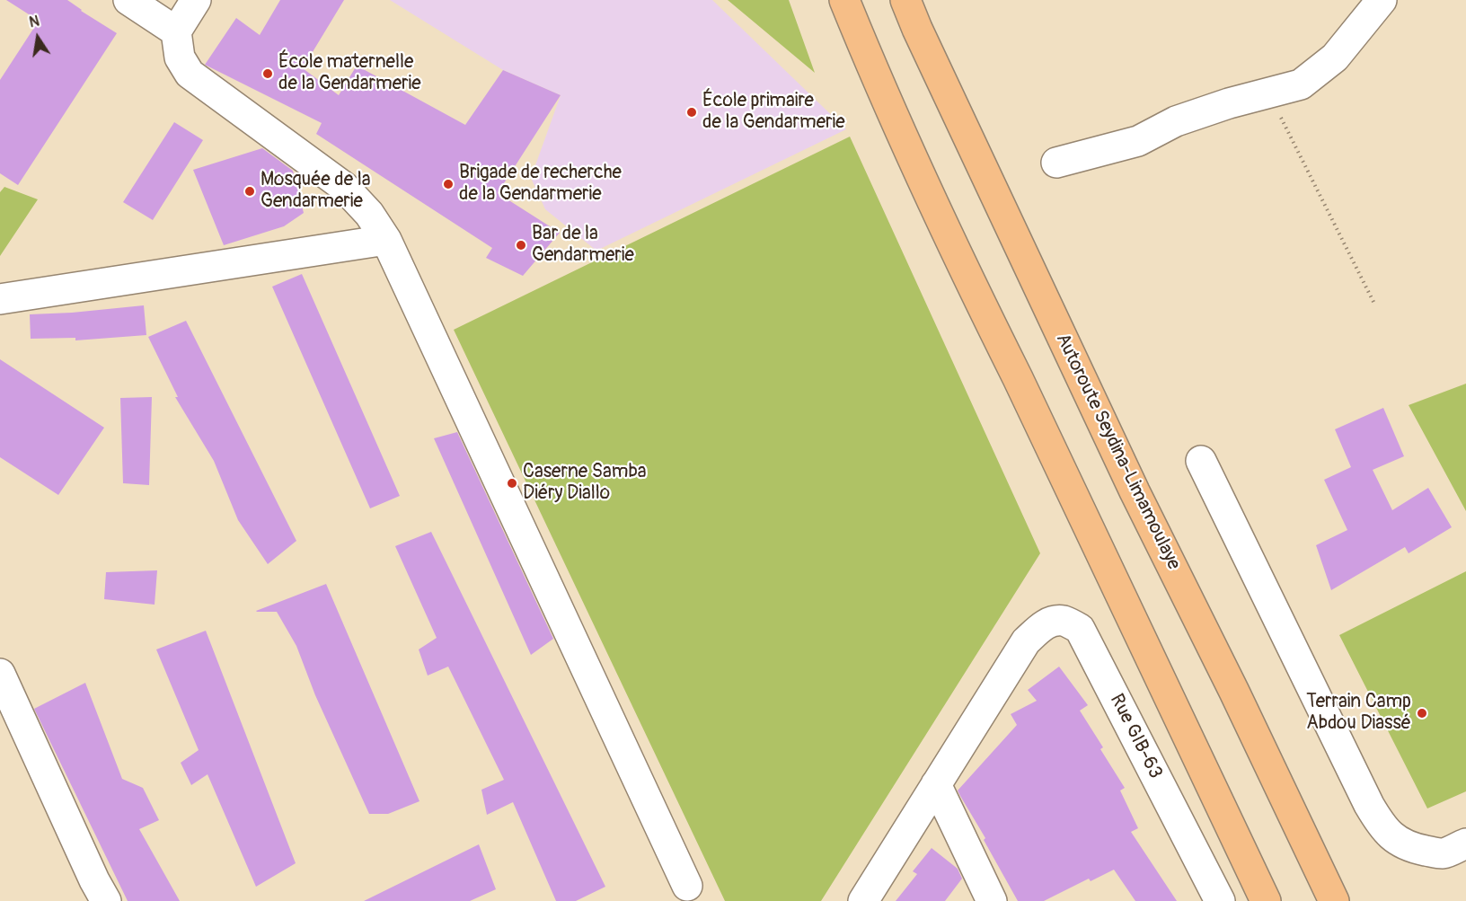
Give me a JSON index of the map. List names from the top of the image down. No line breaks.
{"streets":{"highway":["Autoroute Seydina-Limamoulaye"],"street":["Rue GIB-63"]},"places":["École maternelle de la Gendarmerie","École primaire de la Gendarmerie","Brigade de recherche de la Gendarmerie","Mosquée de la Gendarmerie","Bar de la Gendarmerie","Caserne Samba Diéry Diallo","Terrain Camp Abdou Diassé"],"north":"top"}
